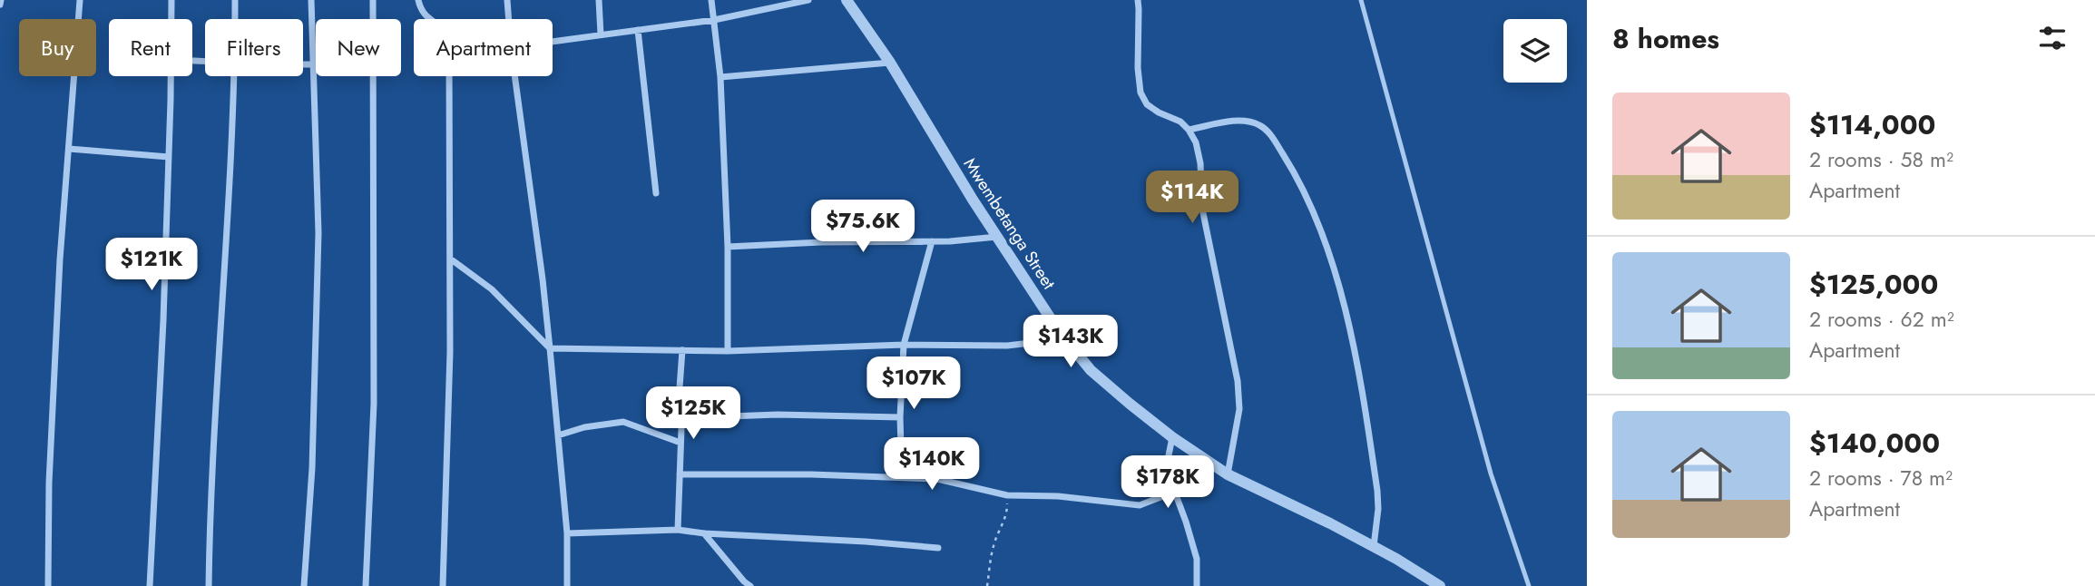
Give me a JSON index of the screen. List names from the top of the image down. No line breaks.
{"streets":{"street":["Mwembetanga Street"]},"page":{"heading":"8 homes","chip":["Buy","Rent","Filters","New","Apartment"],"list":[{"name":"$114,000","note":"2 rooms · 58 m² · Apartment"},{"name":"$125,000","note":"2 rooms · 62 m² · Apartment"},{"name":"$140,000","note":"2 rooms · 78 m² · Apartment"}],"price":["$114K","$75.6K","$121K","$143K","$107K","$125K","$140K","$178K"]}}
